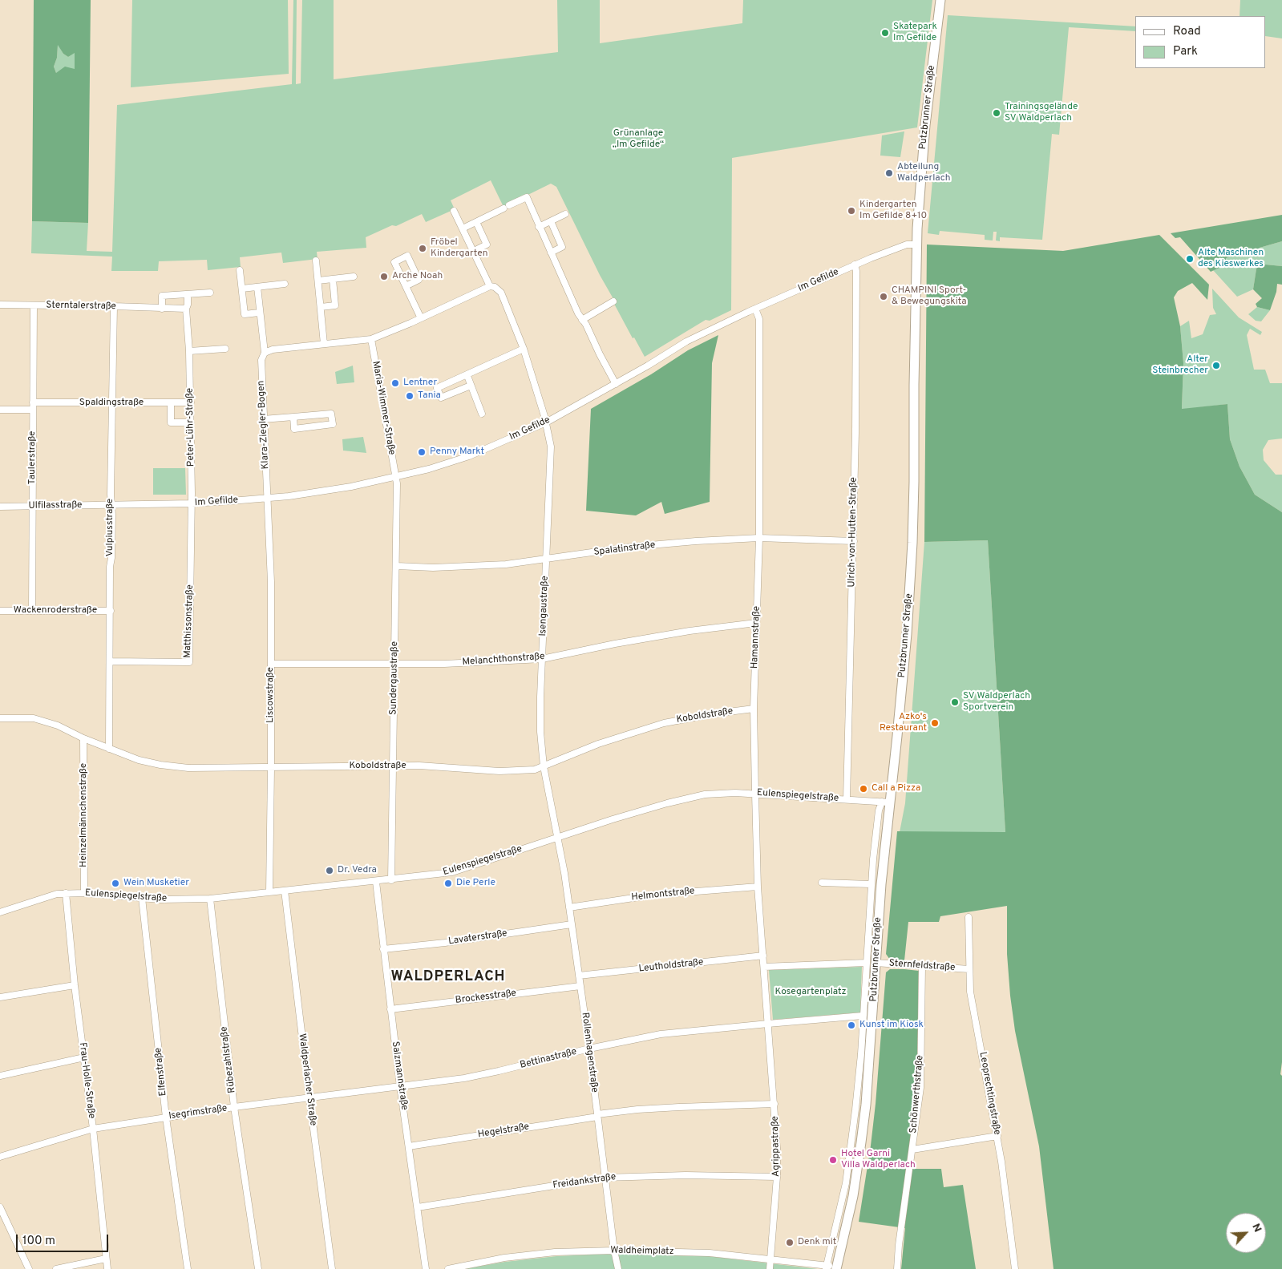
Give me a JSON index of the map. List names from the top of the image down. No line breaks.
{"streets":{"main road":["Putzbrunner Straße"],"street":["Im Gefilde","Sterntalerstraße","Spaldingstraße","Maria-Wimmer-Straße","Klara-Ziegler-Bogen","Peter-Lühr-Straße","Taulerstraße","Ulfilasstraße","Vulpiusstraße","Ulrich-von-Hutten-Straße","Spalatinstraße","Isengaustraße","Wackenroderstraße","Matthissonstraße","Hamannstraße","Melanchthonstraße","Sundergaustraße","Liscowstraße","Koboldstraße","Eulenspiegelstraße","Heinzelmännchenstraße","Helmontstraße","Lavaterstraße","Leutholdstraße","Sternfeldstraße","Brockesstraße","Rollenhagenstraße","Bettinastraße","Rübezahlstraße","Elfenstraße","Salzmannstraße","Waldperlacher Straße","Frau-Holle-Straße","Leoprechtingstraße","Schönwerthstraße","Isegrimstraße","Hegelstraße","Agrippastraße","Freidankstraße","Waldheimplatz"]},"crossings":[["Putzbrunner Straße","Im Gefilde"],["Putzbrunner Straße","Eulenspiegelstraße"],["Putzbrunner Straße","Sternfeldstraße"],["Putzbrunner Straße","Waldheimplatz"],["Im Gefilde","Maria-Wimmer-Straße"],["Im Gefilde","Klara-Ziegler-Bogen"],["Im Gefilde","Peter-Lühr-Straße"],["Im Gefilde","Ulfilasstraße"],["Im Gefilde","Vulpiusstraße"],["Im Gefilde","Ulrich-von-Hutten-Straße"],["Im Gefilde","Isengaustraße"],["Im Gefilde","Matthissonstraße"],["Im Gefilde","Hamannstraße"],["Im Gefilde","Sundergaustraße"],["Im Gefilde","Liscowstraße"],["Sterntalerstraße","Peter-Lühr-Straße"],["Sterntalerstraße","Taulerstraße"],["Sterntalerstraße","Vulpiusstraße"],["Spaldingstraße","Peter-Lühr-Straße"],["Spaldingstraße","Taulerstraße"],["Spaldingstraße","Vulpiusstraße"],["Maria-Wimmer-Straße","Sundergaustraße"],["Klara-Ziegler-Bogen","Liscowstraße"],["Peter-Lühr-Straße","Matthissonstraße"],["Taulerstraße","Ulfilasstraße"],["Taulerstraße","Wackenroderstraße"],["Ulfilasstraße","Vulpiusstraße"],["Vulpiusstraße","Wackenroderstraße"],["Vulpiusstraße","Matthissonstraße"],["Vulpiusstraße","Koboldstraße"],["Ulrich-von-Hutten-Straße","Spalatinstraße"],["Ulrich-von-Hutten-Straße","Eulenspiegelstraße"],["Spalatinstraße","Isengaustraße"],["Spalatinstraße","Hamannstraße"],["Spalatinstraße","Sundergaustraße"],["Isengaustraße","Melanchthonstraße"],["Isengaustraße","Koboldstraße"],["Isengaustraße","Eulenspiegelstraße"],["Isengaustraße","Rollenhagenstraße"],["Hamannstraße","Melanchthonstraße"],["Hamannstraße","Koboldstraße"],["Hamannstraße","Eulenspiegelstraße"],["Hamannstraße","Helmontstraße"],["Hamannstraße","Leutholdstraße"],["Melanchthonstraße","Sundergaustraße"],["Melanchthonstraße","Liscowstraße"],["Sundergaustraße","Koboldstraße"],["Sundergaustraße","Eulenspiegelstraße"],["Liscowstraße","Koboldstraße"],["Liscowstraße","Eulenspiegelstraße"],["Koboldstraße","Heinzelmännchenstraße"],["Eulenspiegelstraße","Heinzelmännchenstraße"],["Eulenspiegelstraße","Rollenhagenstraße"],["Eulenspiegelstraße","Rübezahlstraße"],["Eulenspiegelstraße","Elfenstraße"],["Eulenspiegelstraße","Salzmannstraße"],["Eulenspiegelstraße","Waldperlacher Straße"],["Eulenspiegelstraße","Frau-Holle-Straße"],["Helmontstraße","Rollenhagenstraße"],["Lavaterstraße","Rollenhagenstraße"],["Lavaterstraße","Salzmannstraße"],["Leutholdstraße","Rollenhagenstraße"],["Sternfeldstraße","Leoprechtingstraße"],["Sternfeldstraße","Schönwerthstraße"],["Brockesstraße","Rollenhagenstraße"],["Brockesstraße","Salzmannstraße"],["Rollenhagenstraße","Bettinastraße"],["Rollenhagenstraße","Hegelstraße"],["Rollenhagenstraße","Freidankstraße"],["Rollenhagenstraße","Waldheimplatz"],["Bettinastraße","Salzmannstraße"],["Bettinastraße","Isegrimstraße"],["Bettinastraße","Agrippastraße"],["Rübezahlstraße","Isegrimstraße"],["Elfenstraße","Isegrimstraße"],["Salzmannstraße","Isegrimstraße"],["Salzmannstraße","Hegelstraße"],["Salzmannstraße","Freidankstraße"],["Waldperlacher Straße","Isegrimstraße"],["Frau-Holle-Straße","Isegrimstraße"],["Hegelstraße","Agrippastraße"],["Agrippastraße","Freidankstraße"],["Agrippastraße","Waldheimplatz"]],"districts":["WALDPERLACH"],"parks":["Grünanlage „Im Gefilde“","Kosegartenplatz"],"places":["Skatepark Im Gefilde","Trainingsgelände SV Waldperlach","Abteilung Waldperlach","Kindergarten Im Gefilde 8+10","Fröbel Kindergarten","Alte Maschinen des Kieswerkes","Arche Noah","CHAMPINI Sport- & Bewegungskita","Alter Steinbrecher","Lentner","Tania","Penny Markt","SV Waldperlach Sportverein","Azko's Restaurant","Call a Pizza","Dr. Vedra","Wein Musketier","Die Perle","Kunst im Kiosk","Hotel Garni Villa Waldperlach","Denk mit"],"legend":["Road","Park"],"scale_bar":"100 m","north":"top right"}
